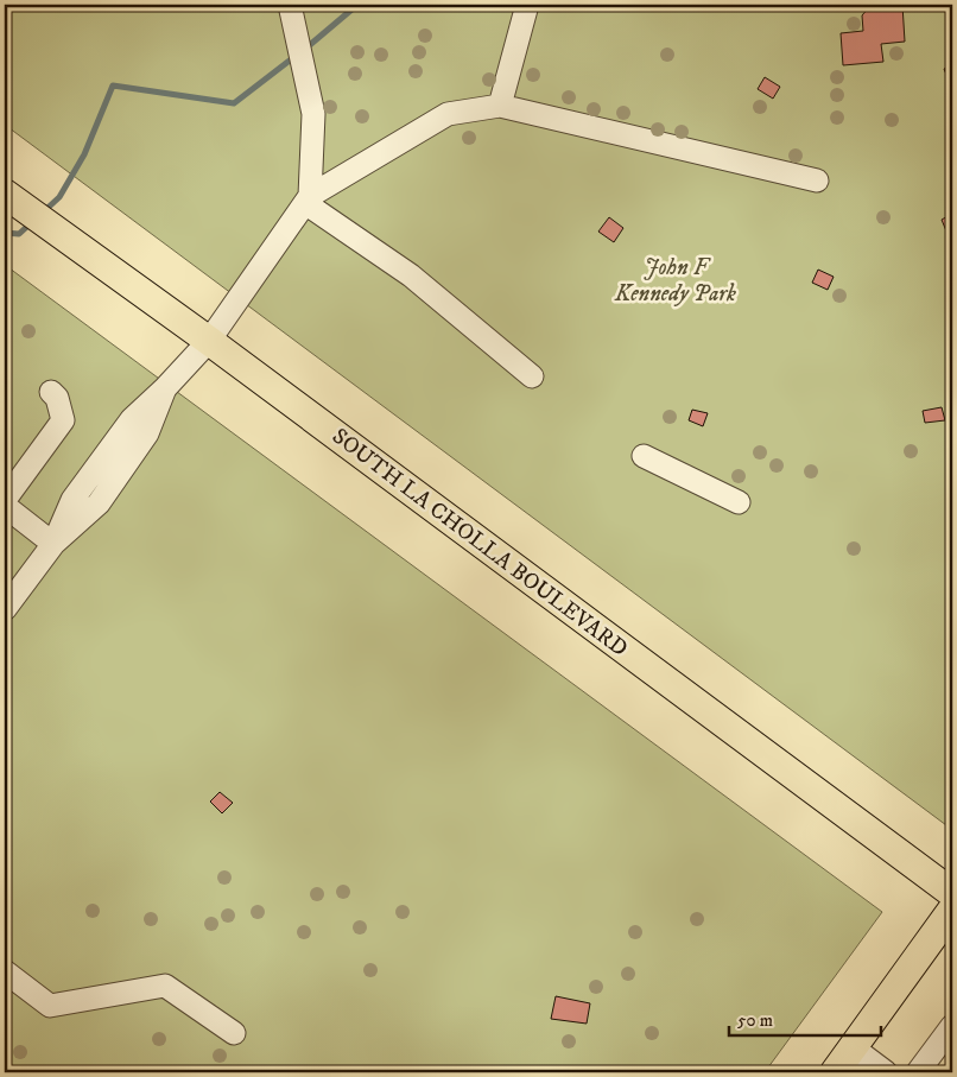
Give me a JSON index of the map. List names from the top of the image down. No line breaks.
{"streets":{"main road":["SOUTH LA CHOLLA BOULEVARD"]},"parks":["John F Kennedy Park"],"scale_bar":"50 m"}
